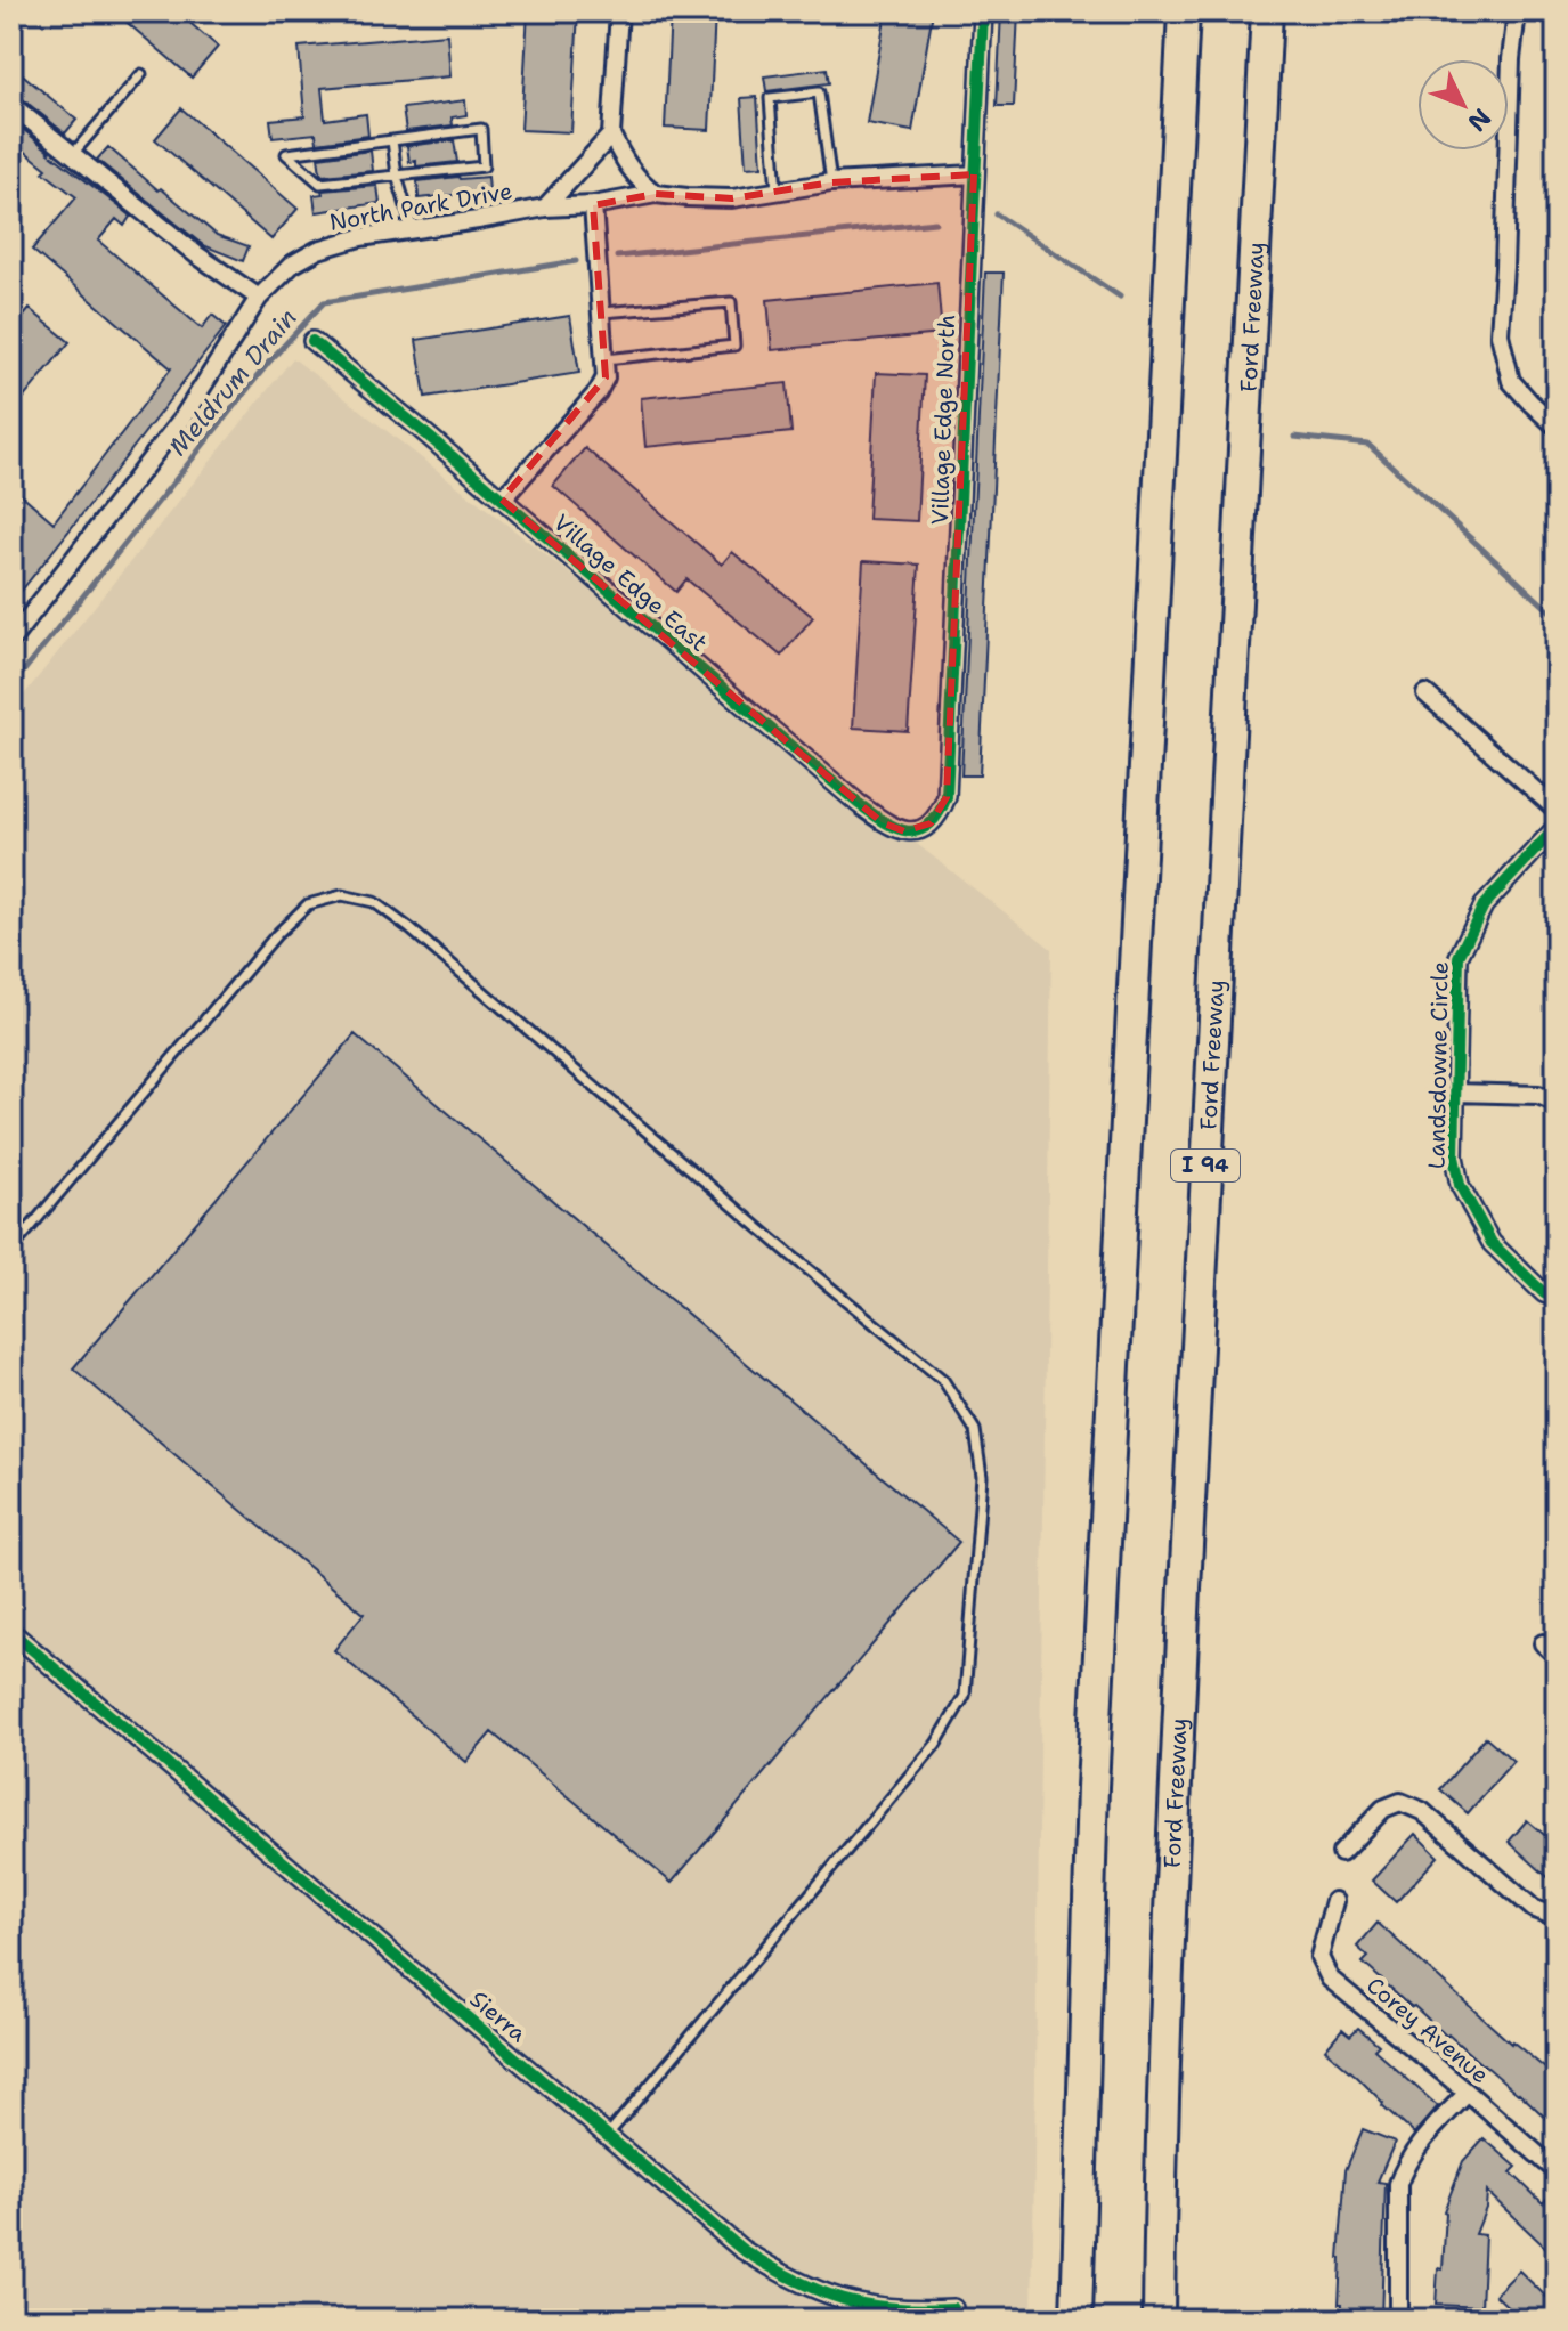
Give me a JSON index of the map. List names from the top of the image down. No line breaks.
{"streets":{"highway":["Ford Freeway","I 94"],"street":["North Park Drive","Village Edge North","Village Edge East","Landsdowne Circle","Sierra","Corey Avenue"]},"crossings":[["North Park Drive","Village Edge North"],["Village Edge North","Village Edge East"]],"water":["Meldrum Drain"],"north":"bottom right"}
